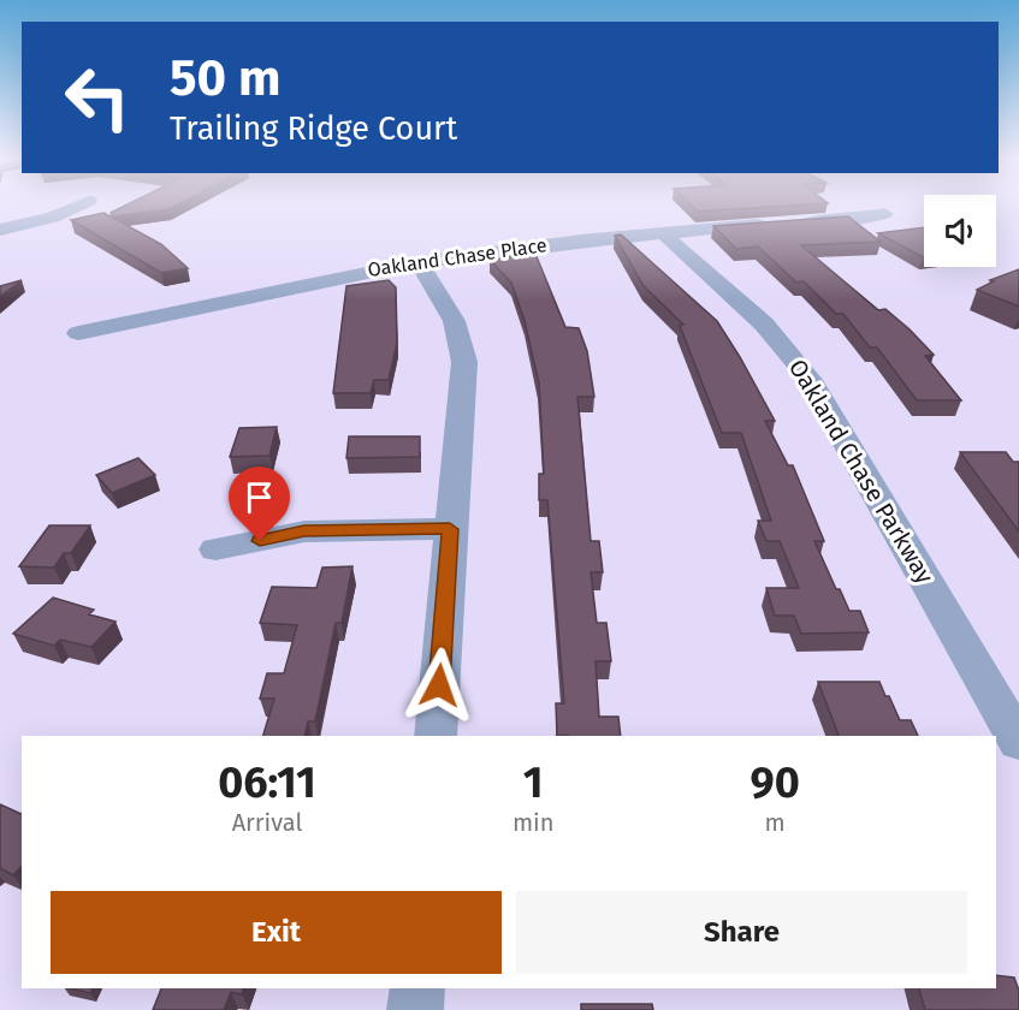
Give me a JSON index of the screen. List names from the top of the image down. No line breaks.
{"streets":{"street":["Oakland Chase Place","Oakland Chase Parkway"]},"crossings":[["Oakland Chase Place","Oakland Chase Parkway"]],"page":{"turn":["50 m","Trailing Ridge Court"],"eta":["06:11","Arrival","1","min","90","m"],"buttons":["Exit","Share"]}}
